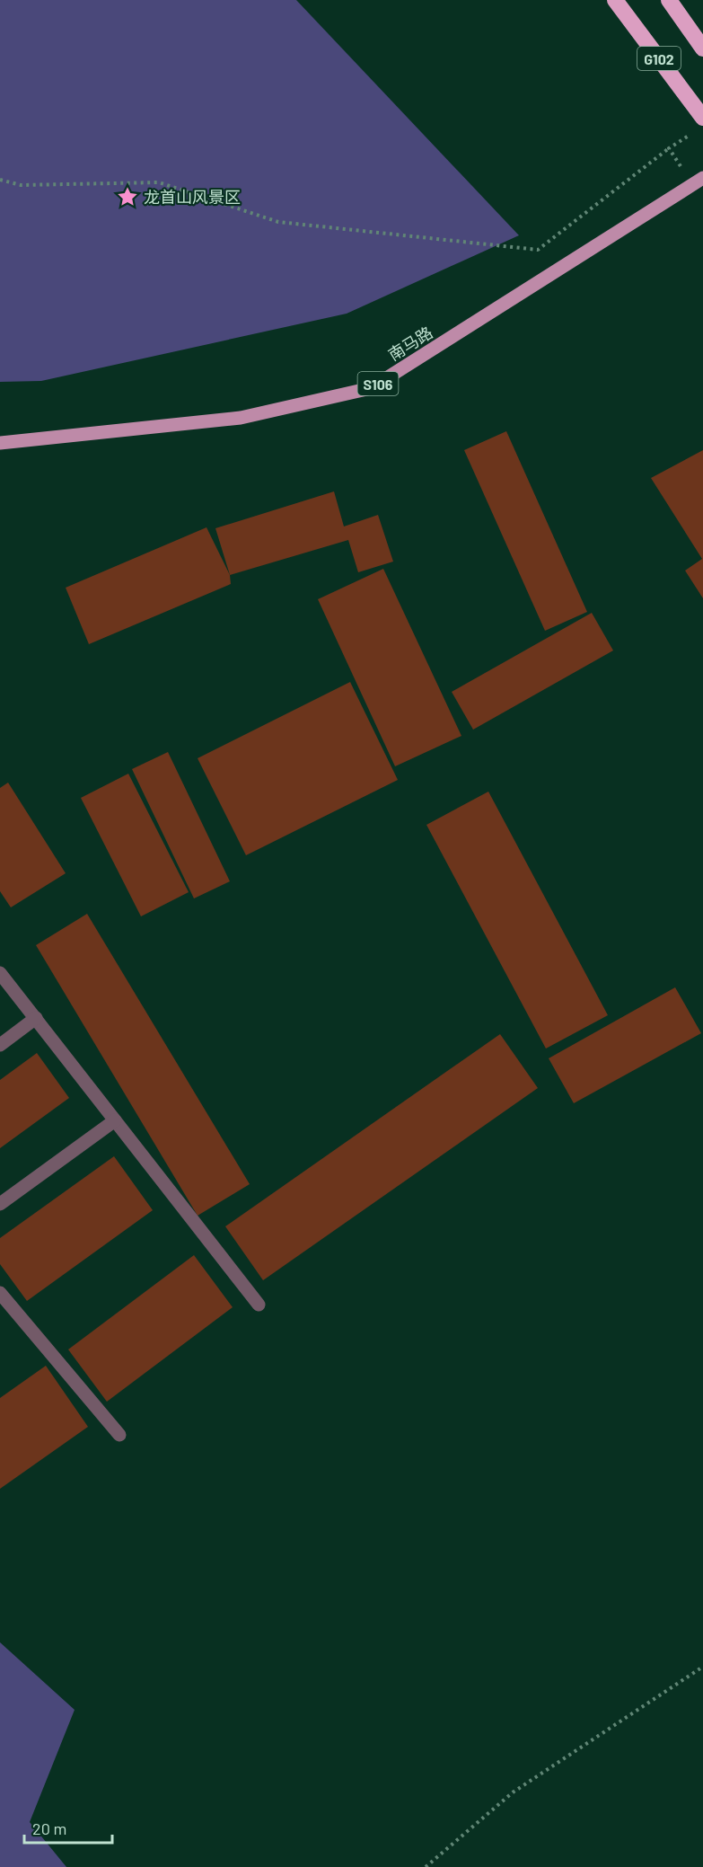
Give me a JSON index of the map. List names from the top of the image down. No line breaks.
{"streets":{"highway":["G102"],"main road":["南马路","S106"]},"places":{"place":["龙首山风景区"]},"scale_bar":"20 m"}
